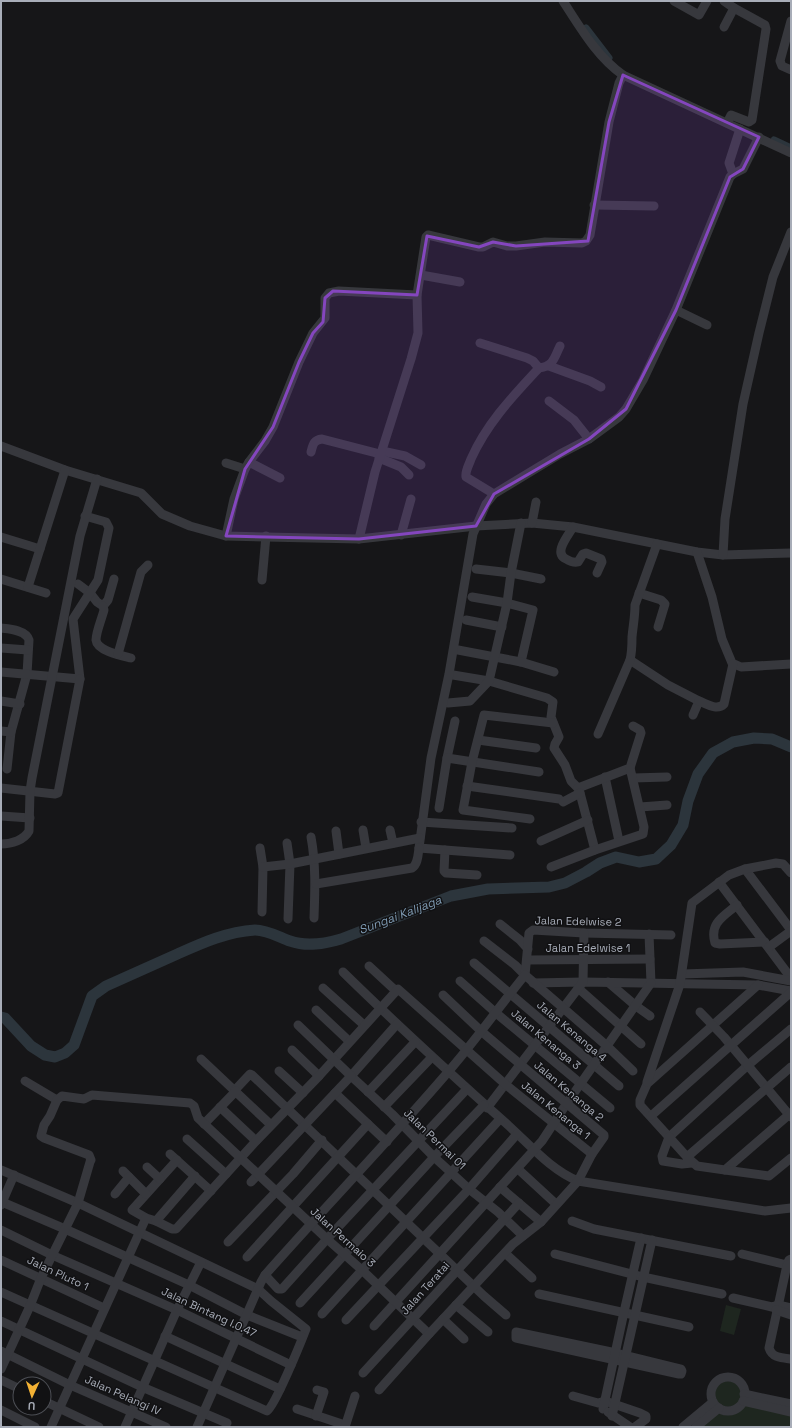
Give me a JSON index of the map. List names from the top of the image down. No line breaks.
{"streets":{"street":["Jalan Edelwise 2","Jalan Edelwise 1","Jalan Kenanga 4","Jalan Kenanga 3","Jalan Kenanga 2","Jalan Kenanga 1","Jalan Permai 01","Jalan Permaio 3","Jalan Pluto 1","Jalan Teratai","Jalan Bintang I.0.47","Jalan Pelangi IV"]},"crossings":[["Jalan Edelwise 2","Jalan Edelwise 1"],["Jalan Kenanga 2","Jalan Kenanga 1"],["Jalan Permai 01","Jalan Teratai"],["Jalan Permaio 3","Jalan Teratai"]],"water":["Sungai Kalijaga"],"north":"bottom"}
